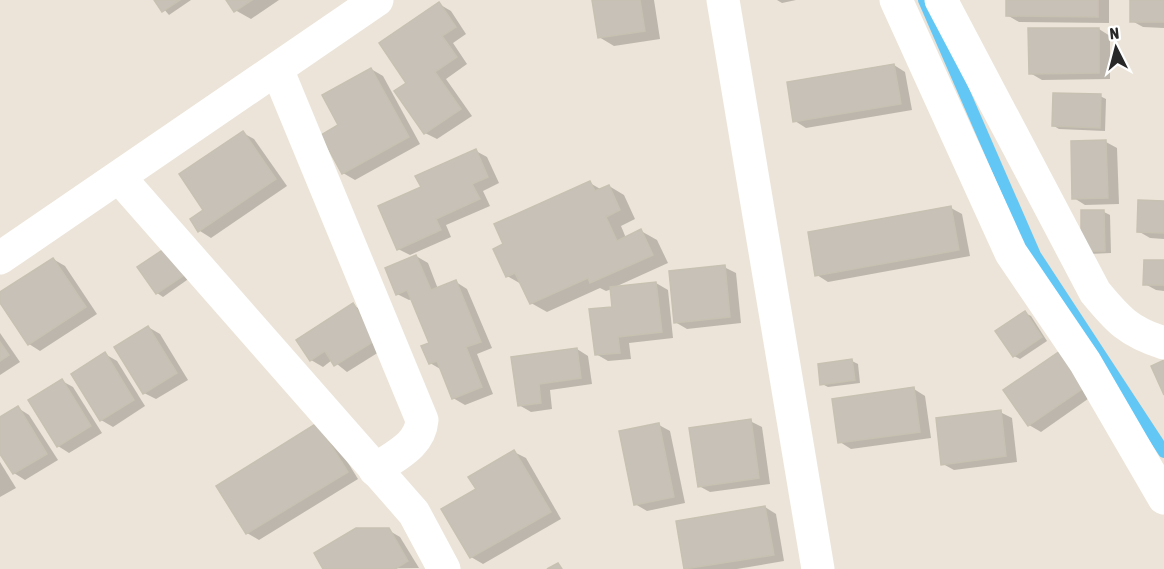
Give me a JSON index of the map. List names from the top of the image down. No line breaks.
{"north":"top"}
